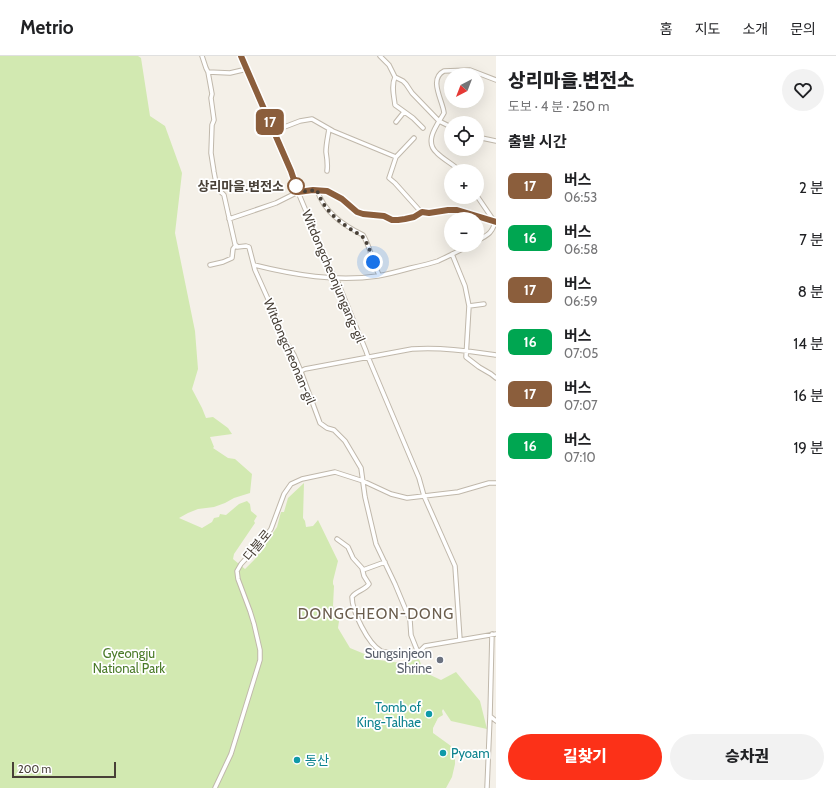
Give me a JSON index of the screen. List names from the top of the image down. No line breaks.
{"streets":{"street":["Witdongcheonjungang-gil","Witdongcheonan-gil","다불로"]},"crossings":[["Witdongcheonjungang-gil","다불로"],["Witdongcheonan-gil","다불로"]],"districts":["DONGCHEON-DONG"],"parks":["Gyeongju National Park"],"places":["상리마을.변전소","Sungsinjeon Shrine","Tomb of King-Talhae","Pyoam","동산"],"lines":["bus line 17"],"scale_bar":"200 m","north":"bottom left","page":{"header":"Metrio","nav":["홈","지도","소개","문의"],"on_map":"17","heading":[["상리마을.변전소","도보 · 4 분 · 250 m"],"출발 시간"],"map_buttons":["+","−"],"list":[{"mark":"17","name":"버스","note":"06:53","value":"2 분"},{"mark":"16","name":"버스","note":"06:58","value":"7 분"},{"mark":"17","name":"버스","note":"06:59","value":"8 분"},{"mark":"16","name":"버스","note":"07:05","value":"14 분"},{"mark":"17","name":"버스","note":"07:07","value":"16 분"},{"mark":"16","name":"버스","note":"07:10","value":"19 분"}],"buttons":["길찾기","승차권"],"scale":"200 m"}}
